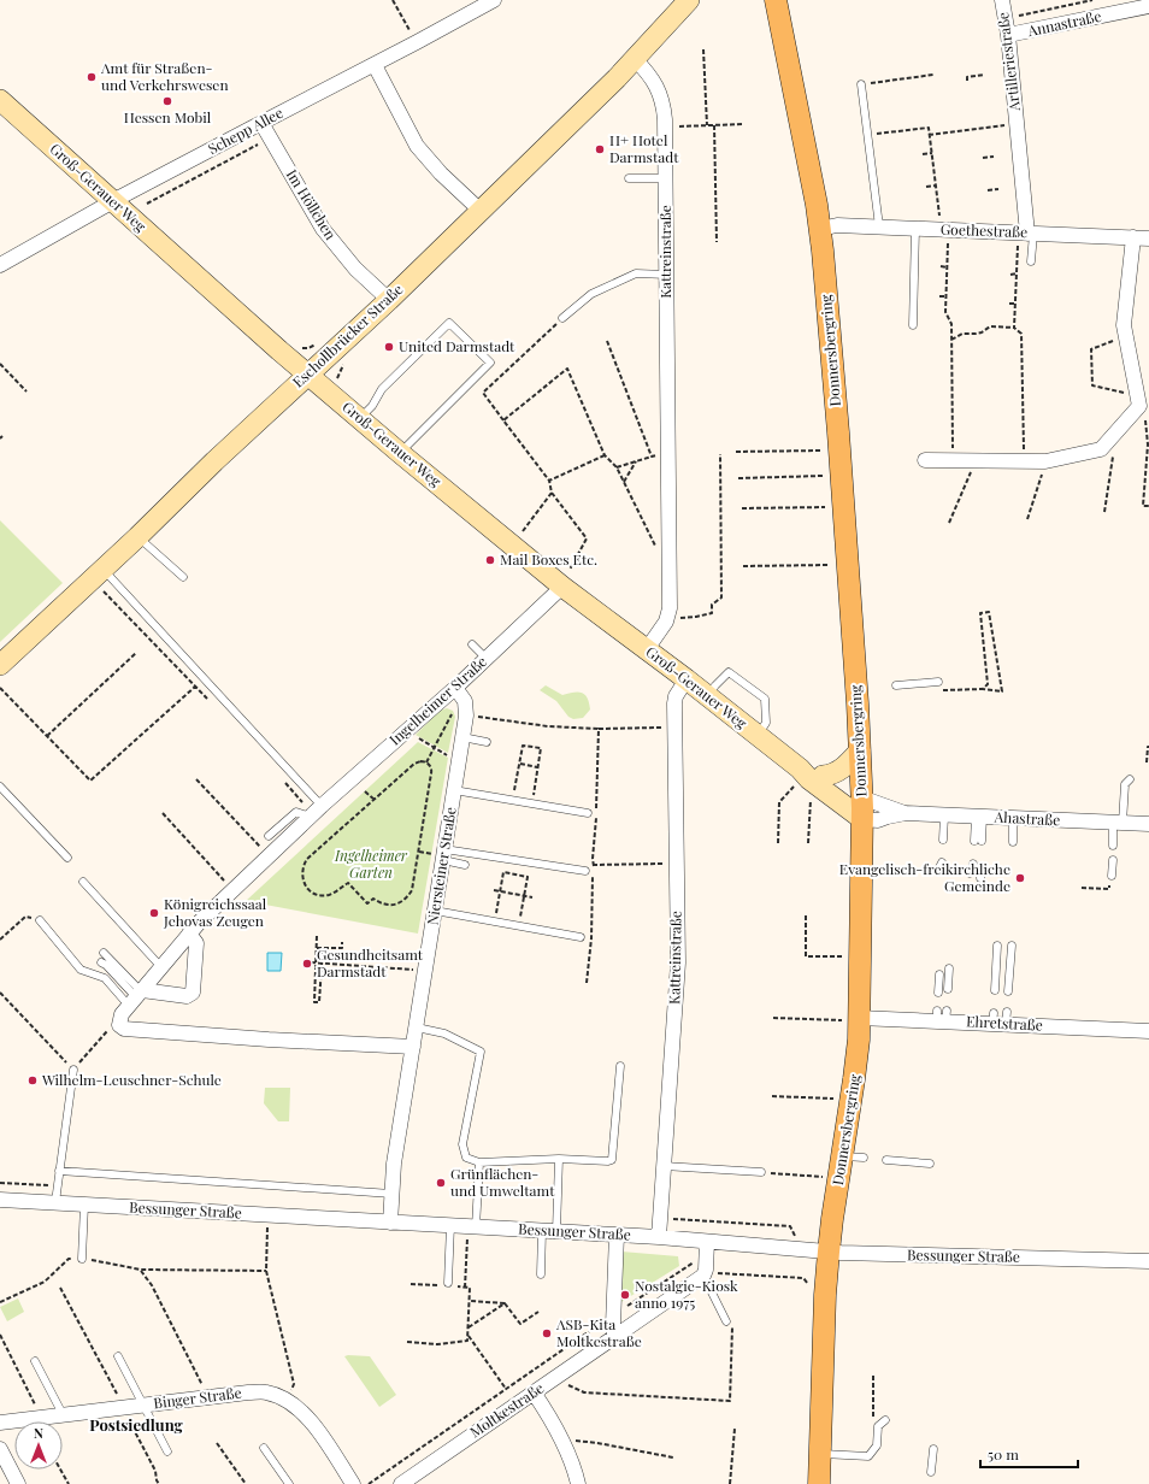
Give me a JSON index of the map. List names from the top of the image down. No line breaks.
{"streets":{"main road":["Groß-Gerauer Weg","Eschollbrücker Straße","Donnersbergring"],"street":["Annastraße","Artilleriestraße","Schepp Allee","Im Höllchen","Goethestraße","Kattreinstraße","Ingelheimer Straße","Ahastraße","Niersteiner Straße","Ehretstraße","Bessunger Straße","Binger Straße","Moltkestraße"]},"crossings":[["Annastraße","Artilleriestraße"],["Artilleriestraße","Goethestraße"],["Schepp Allee","Groß-Gerauer Weg"],["Schepp Allee","Im Höllchen"],["Groß-Gerauer Weg","Kattreinstraße"],["Groß-Gerauer Weg","Eschollbrücker Straße"],["Groß-Gerauer Weg","Donnersbergring"],["Groß-Gerauer Weg","Ingelheimer Straße"],["Groß-Gerauer Weg","Ahastraße"],["Im Höllchen","Eschollbrücker Straße"],["Goethestraße","Donnersbergring"],["Kattreinstraße","Eschollbrücker Straße"],["Kattreinstraße","Bessunger Straße"],["Donnersbergring","Ahastraße"],["Donnersbergring","Ehretstraße"],["Donnersbergring","Bessunger Straße"],["Ingelheimer Straße","Niersteiner Straße"],["Niersteiner Straße","Bessunger Straße"]],"districts":["Postsiedlung"],"parks":["Ingelheimer Garten"],"places":["Amt für Straßen- und Verkehrswesen","Hessen Mobil","H+ Hotel Darmstadt","United Darmstadt","Mail Boxes Etc.","Evangelisch-freikirchliche Gemeinde","Königreichssaal Jehovas Zeugen","Gesundheitsamt Darmstadt","Wilhelm-Leuschner-Schule","Grünflächen- und Umweltamt","Nostalgie-Kiosk anno 1975","ASB-Kita Moltkestraße"],"scale_bar":"50 m","north":"top"}
